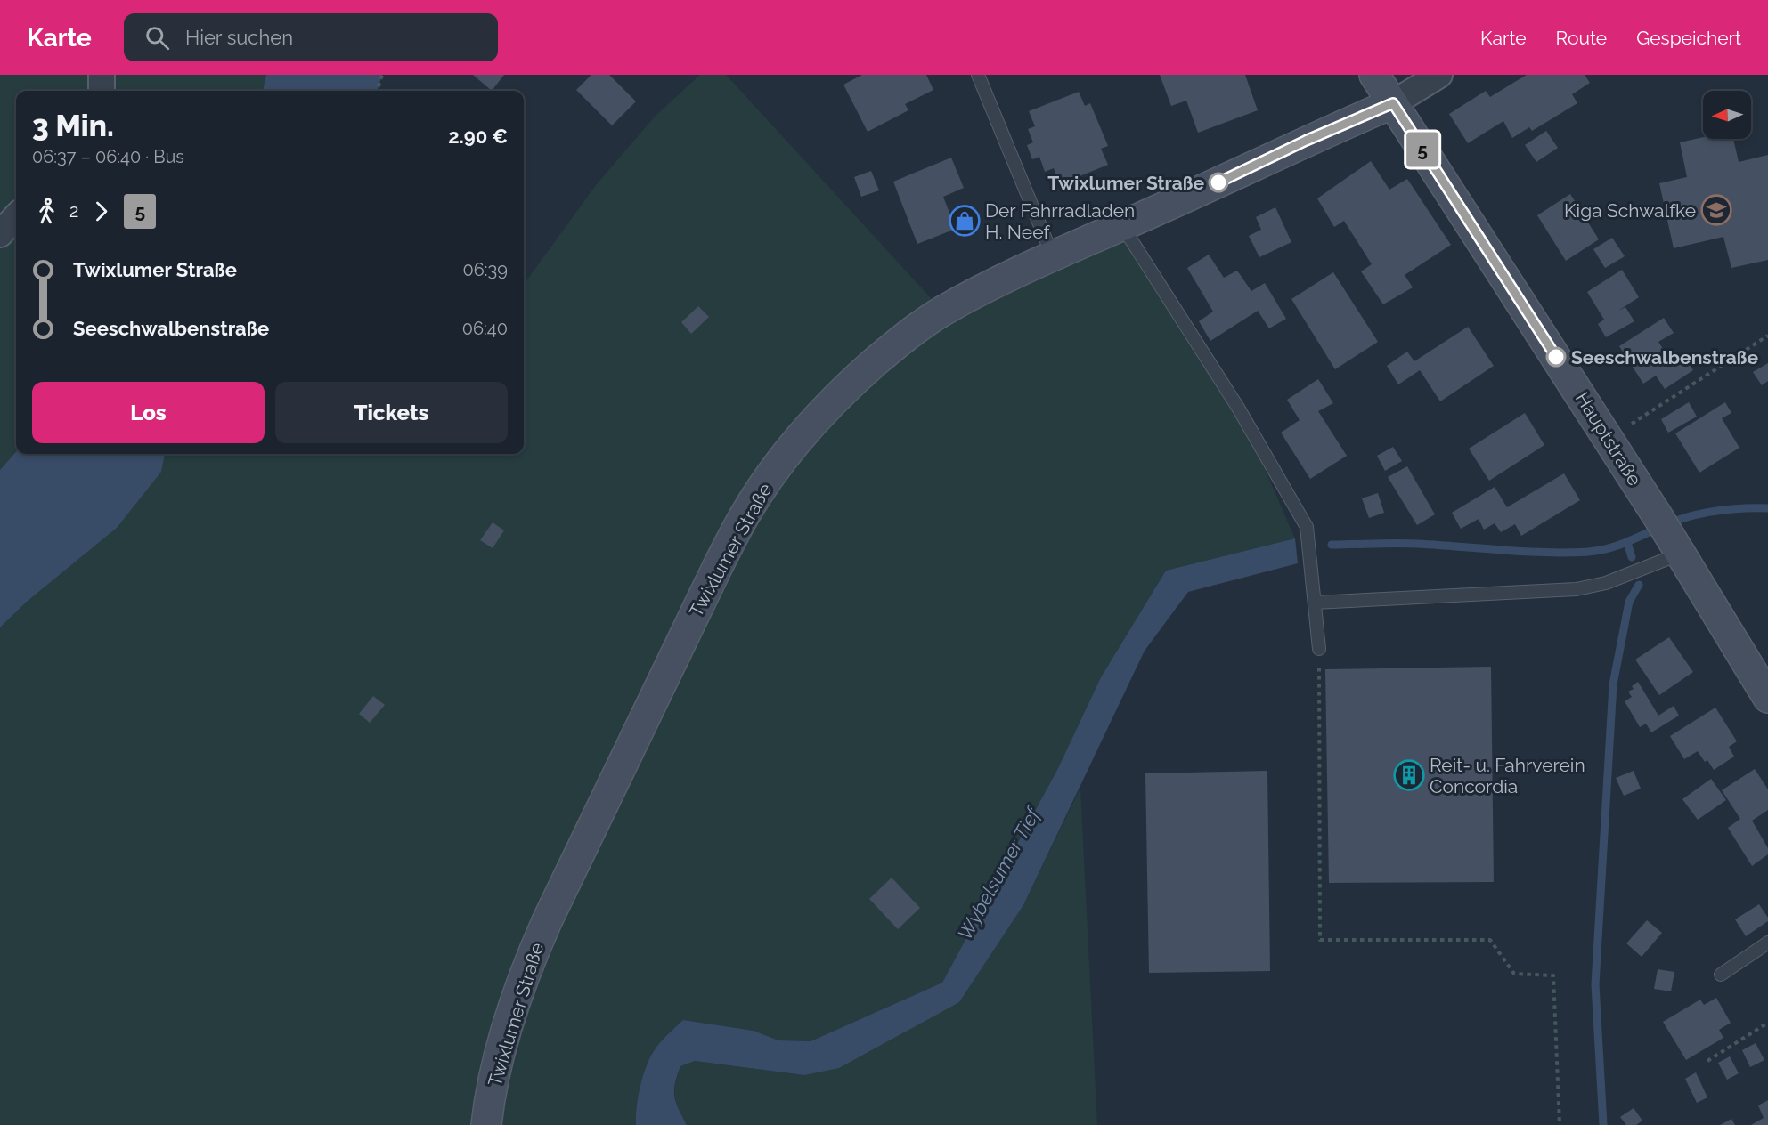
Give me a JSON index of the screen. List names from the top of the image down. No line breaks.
{"streets":{"street":["Hauptstraße","Twixlumer Straße"]},"crossings":[["Hauptstraße","Twixlumer Straße"]],"water":["Wybelsumer Tief"],"places":{"other":["Twixlumer Straße","Seeschwalbenstraße"],"school or university":["Kiga Schwalfke"],"shop":["Der Fahrradladen H. Neef"],"building":["Reit- u. Fahrverein Concordia"]},"lines":["bus line 5"],"north":"left","page":{"header":"Karte","search":"Hier suchen","nav":["Karte","Route","Gespeichert"],"on_map":"5","heading":["3 Min.","06:37 – 06:40 · Bus","2.90 €"],"legs":["2","5"],"list":[{"name":"Twixlumer Straße","value":"06:39"},{"name":"Seeschwalbenstraße","value":"06:40"}],"buttons":["Los","Tickets"]}}
